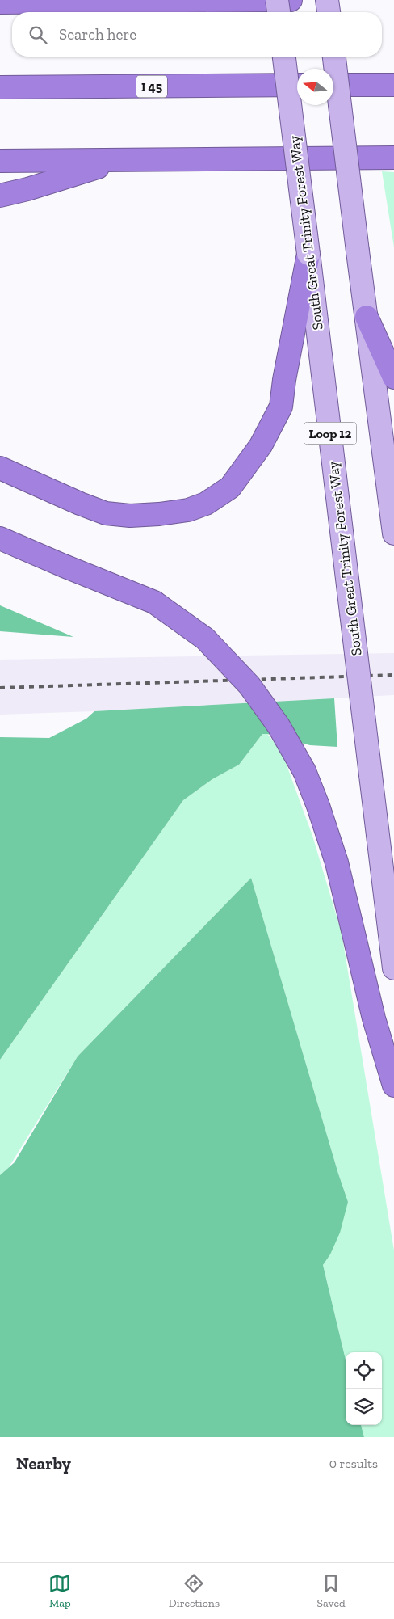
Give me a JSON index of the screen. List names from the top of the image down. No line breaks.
{"streets":{"highway":["I 45"],"main road":["South Great Trinity Forest Way","Loop 12"]},"north":"left","page":{"search":"Search here","heading":["Nearby","0 results"],"nav":["Map","Directions","Saved"]}}
